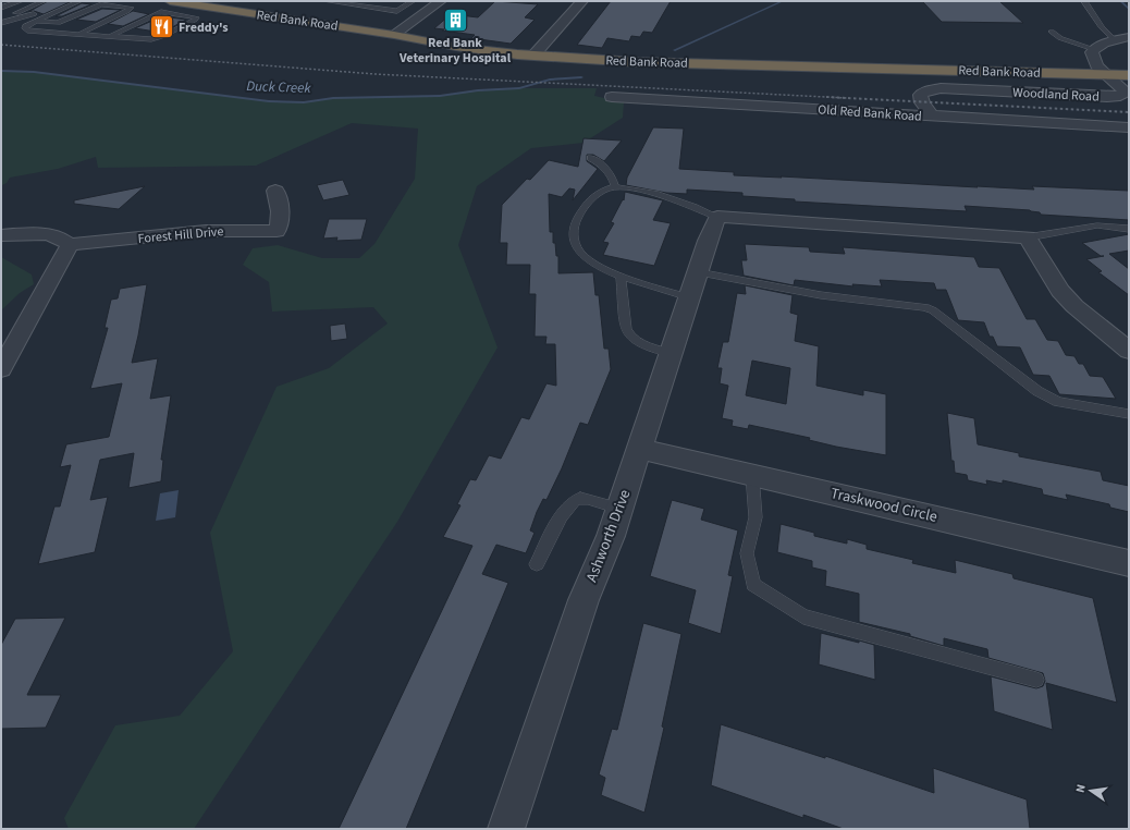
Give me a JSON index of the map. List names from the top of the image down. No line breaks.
{"streets":{"highway":["Red Bank Road"],"street":["Woodland Road","Old Red Bank Road","Forest Hill Drive","Traskwood Circle","Ashworth Drive"]},"crossings":[["Red Bank Road","Woodland Road"],["Woodland Road","Old Red Bank Road"],["Traskwood Circle","Ashworth Drive"]],"water":["Duck Creek"],"places":{"building":["Red Bank Veterinary Hospital"],"restaurant":["Freddy's"]},"north":"left"}
